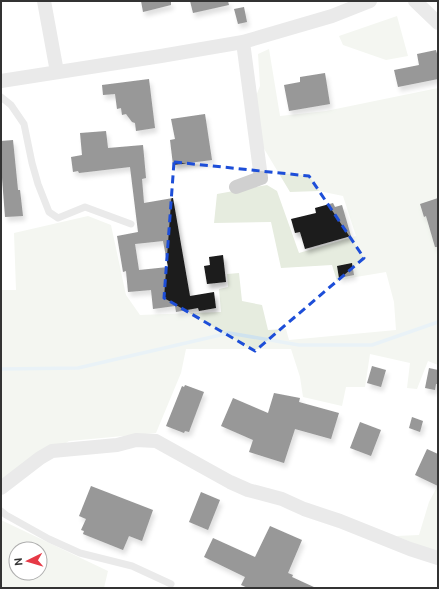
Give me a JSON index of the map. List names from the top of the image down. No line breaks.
{"north":"left"}
